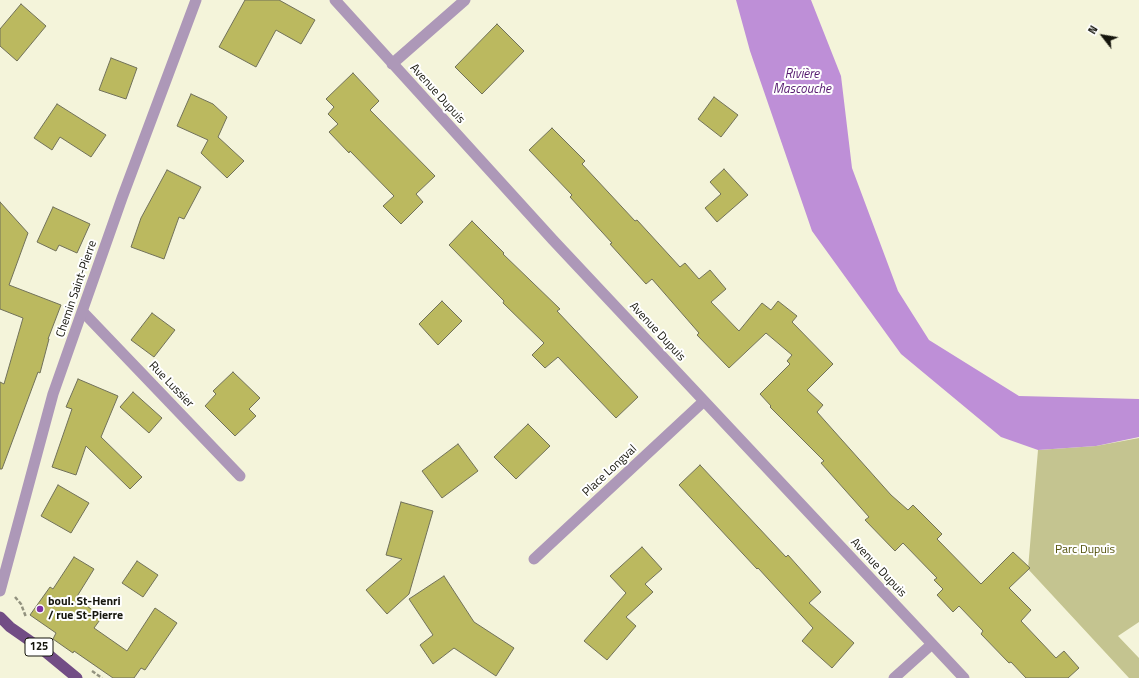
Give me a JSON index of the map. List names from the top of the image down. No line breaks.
{"streets":{"main road":["125"],"street":["Avenue Dupuis","Chemin Saint-Pierre","Rue Lussier","Place Longval"]},"crossings":[["Avenue Dupuis","Place Longval"],["Chemin Saint-Pierre","Rue Lussier"]],"water":["Rivière Mascouche"],"parks":["Parc Dupuis"],"places":["boul. St-Henri / rue St-Pierre"],"north":"top left"}
